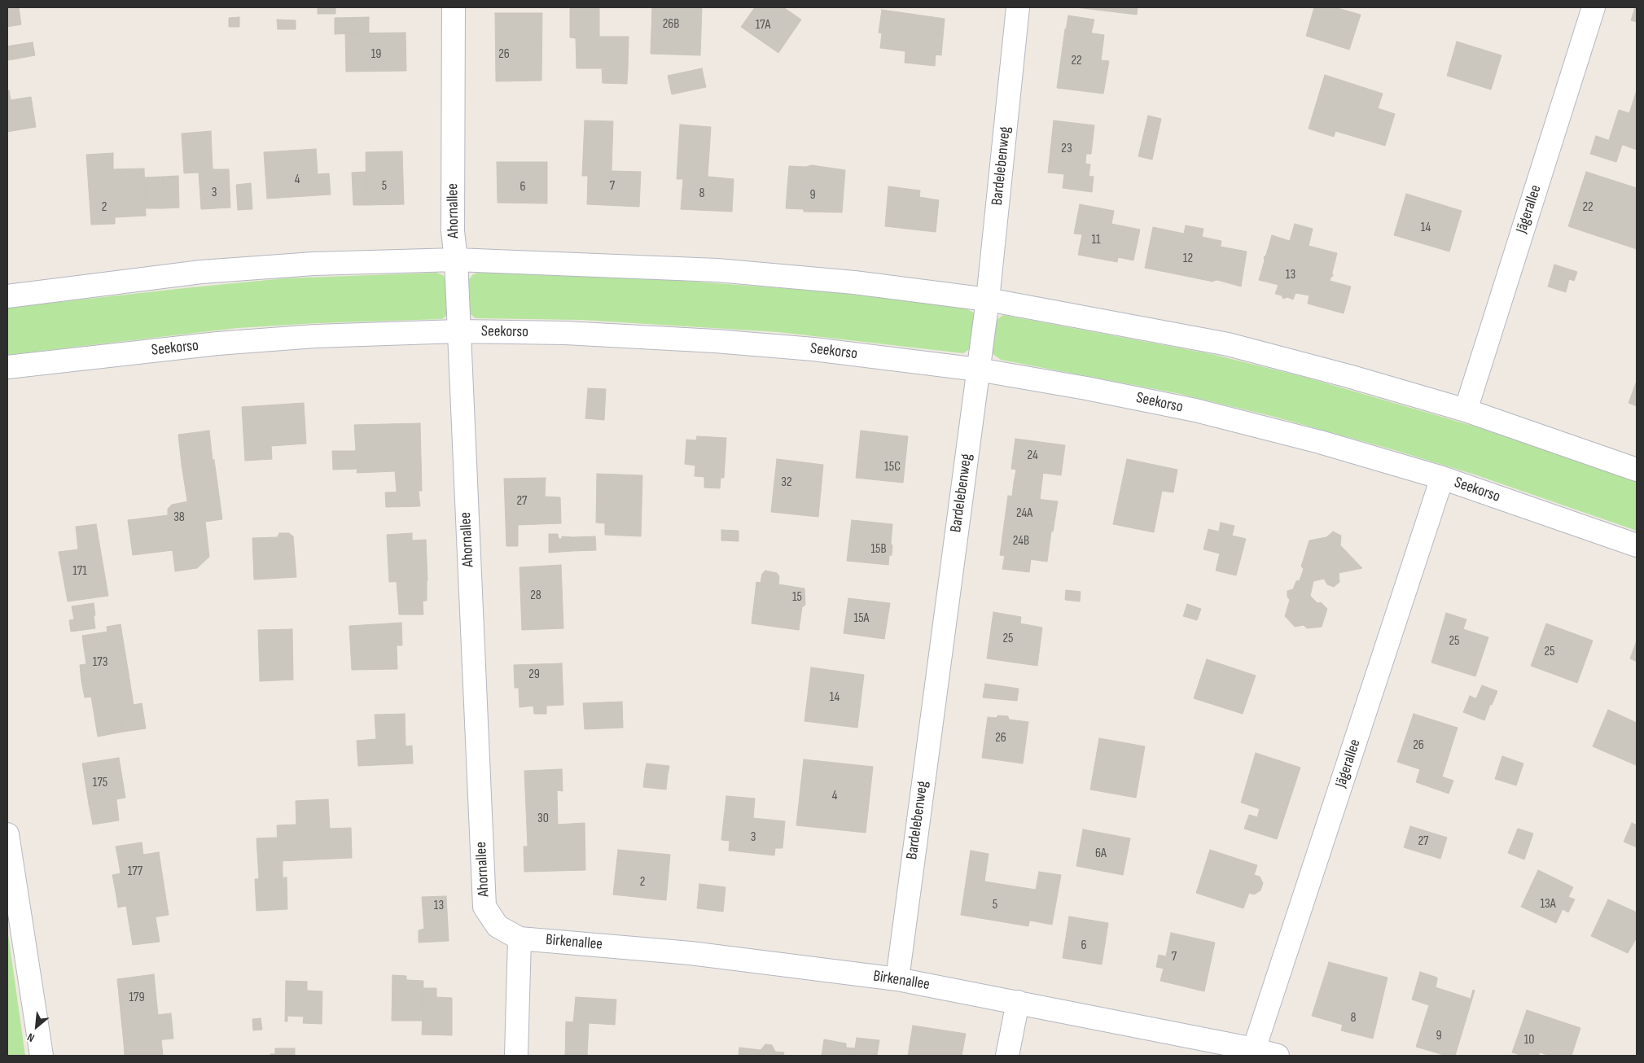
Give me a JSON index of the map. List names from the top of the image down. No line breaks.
{"streets":{"street":["Bardelebenweg","Jägerallee","Ahornallee","Seekorso","Birkenallee"]},"crossings":[["Bardelebenweg","Seekorso"],["Bardelebenweg","Birkenallee"],["Jägerallee","Seekorso"],["Jägerallee","Birkenallee"],["Ahornallee","Seekorso"],["Ahornallee","Birkenallee"]],"house_numbers":["26B","17A","19","26","22","23","4","5","7","6","3","8","9","2","22","14","11","12","13","24","15C","32","27","24A","38","24B","15B","171","28","15","15A","25","25","25","173","29","14","26","26","175","4","30","3","27","6A","177","2","13A","5","13","6","7","179","8","9","10"],"north":"bottom left"}
